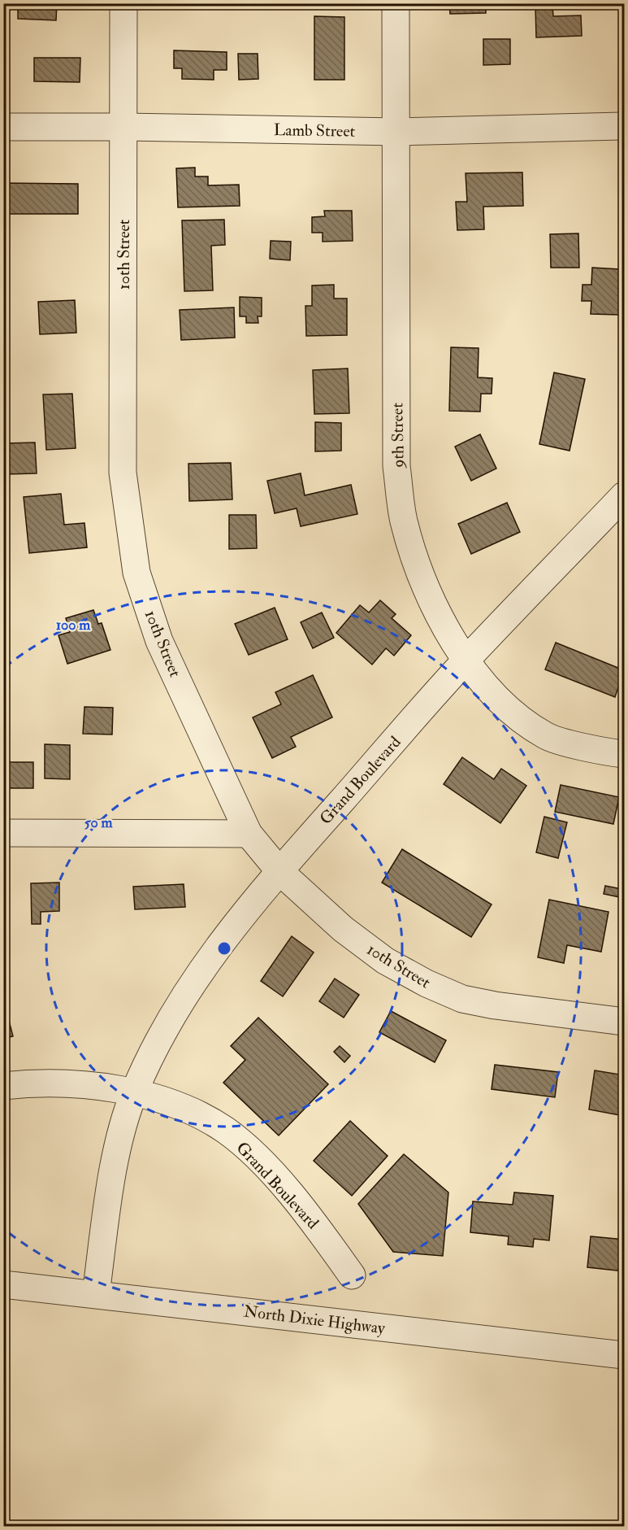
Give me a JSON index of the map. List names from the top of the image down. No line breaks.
{"streets":{"street":["Lamb Street","10th Street","9th Street","Grand Boulevard","North Dixie Highway"]},"crossings":[["Lamb Street","10th Street"],["Lamb Street","9th Street"],["10th Street","Grand Boulevard"],["9th Street","Grand Boulevard"],["Grand Boulevard","North Dixie Highway"]],"rings":["100 m","50 m"]}
